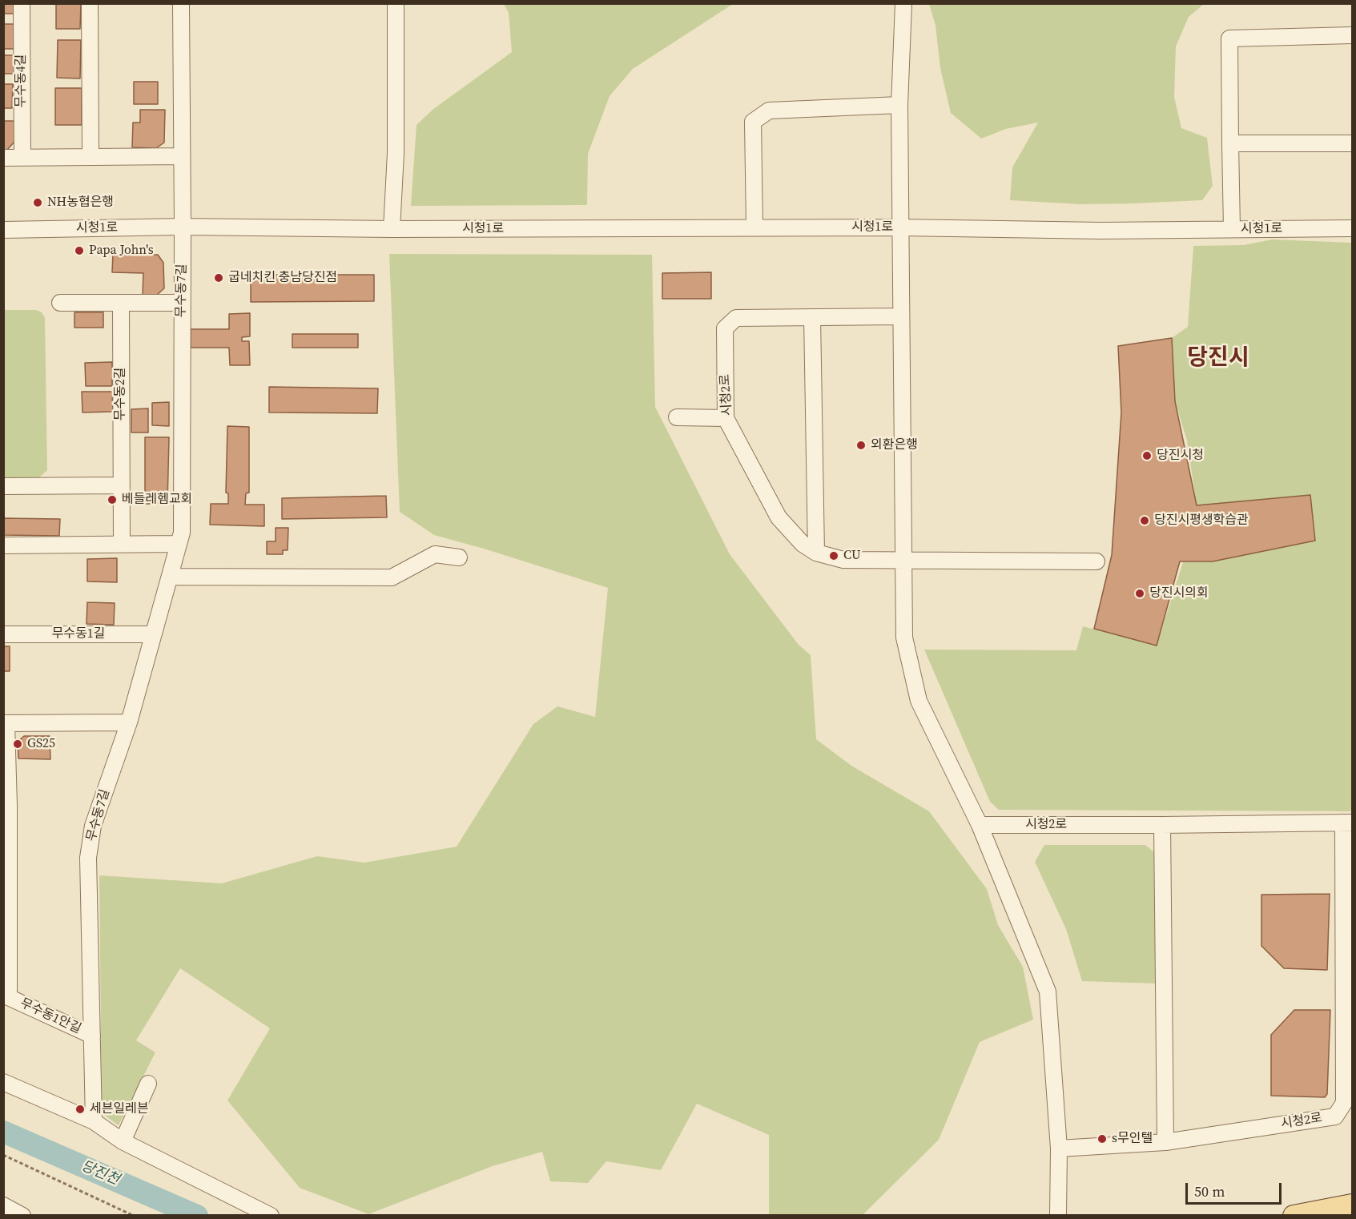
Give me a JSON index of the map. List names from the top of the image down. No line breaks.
{"streets":{"street":["무수동4길","시청1로","무수동7길","무수동2길","시청2로","무수동1길","무수동1안길"]},"crossings":[["시청1로","무수동7길"],["무수동7길","무수동1길"],["무수동7길","무수동1안길"]],"districts":["당진시"],"water":["당진천"],"places":["NH농협은행","Papa John's","굽네치킨 충남당진점","외환은행","당진시청","베들레헴교회","당진시평생학습관","CU","당진시의회","GS25","세븐일레븐","s무인텔"],"scale_bar":"50 m"}
